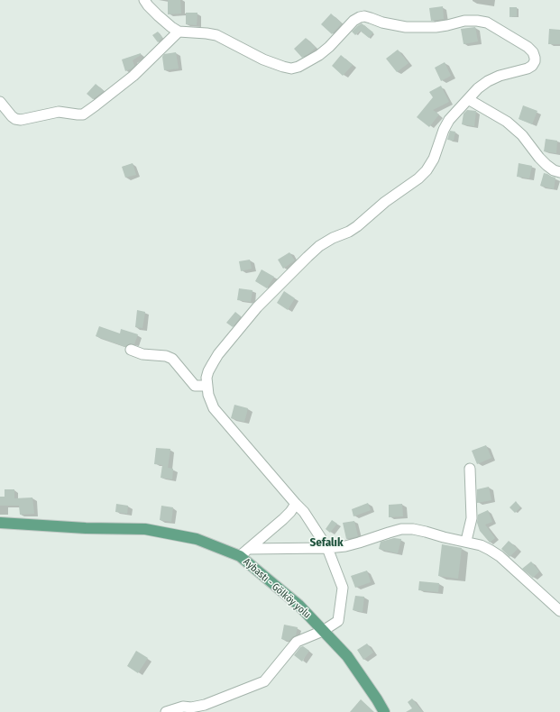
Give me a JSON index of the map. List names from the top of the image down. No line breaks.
{"streets":{"main road":["Aybastı - Gölköy yolu"]},"districts":["Sefalık"]}
